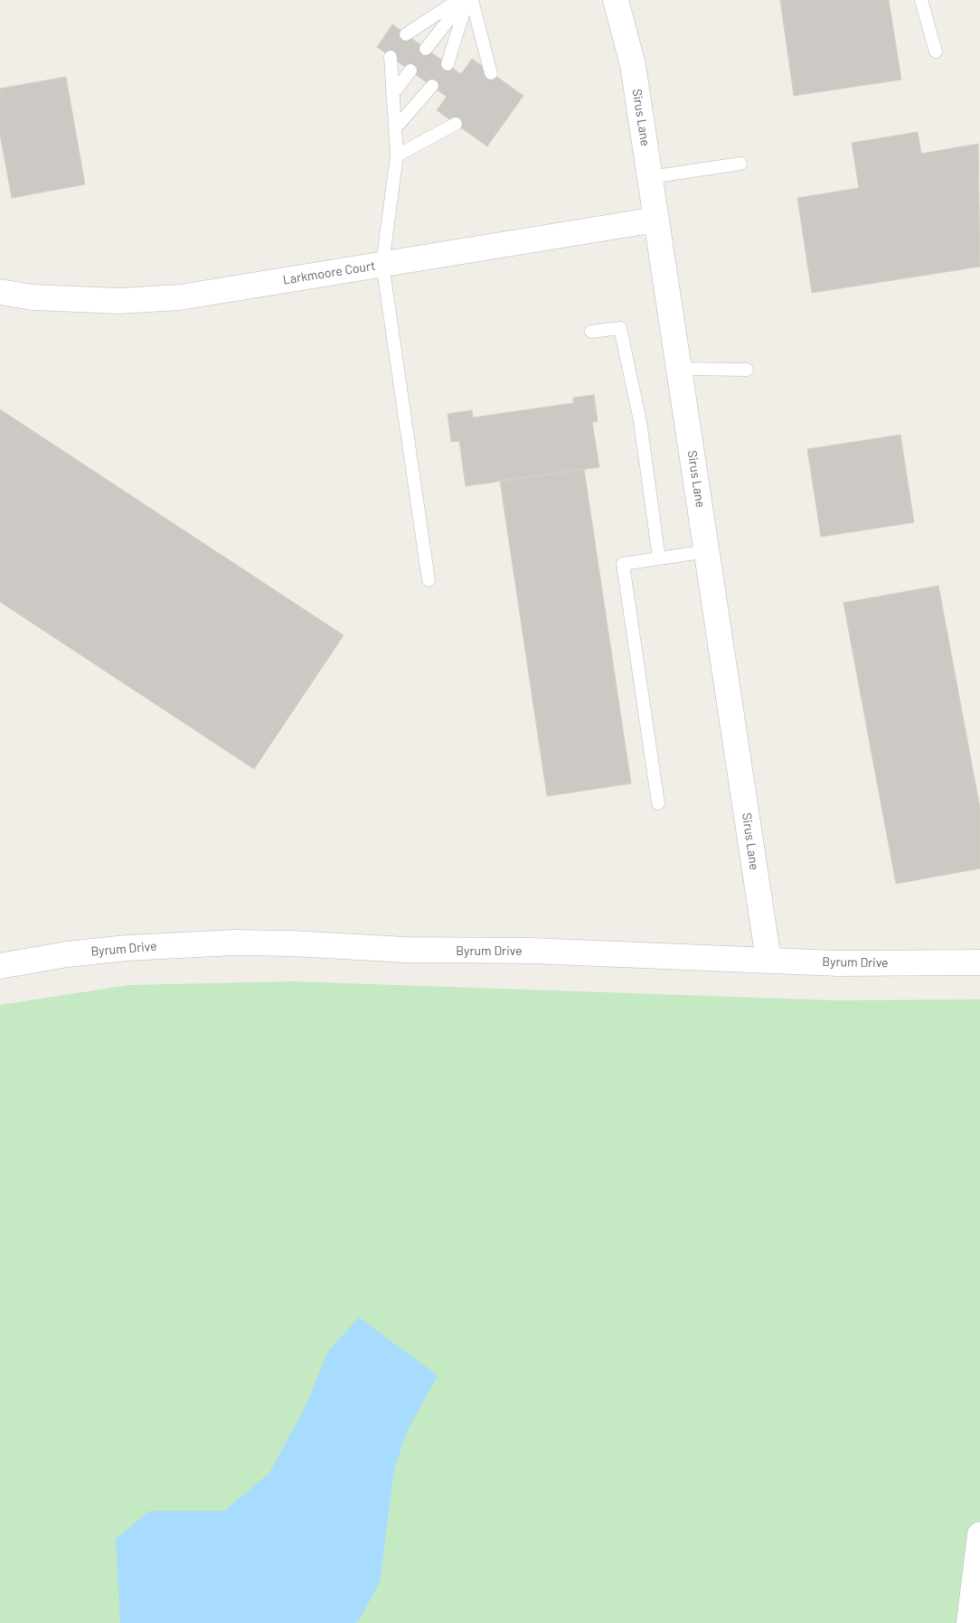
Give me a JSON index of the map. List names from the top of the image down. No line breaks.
{"streets":{"street":["Sirus Lane","Larkmoore Court","Byrum Drive"]},"crossings":[["Sirus Lane","Larkmoore Court"],["Sirus Lane","Byrum Drive"]]}
